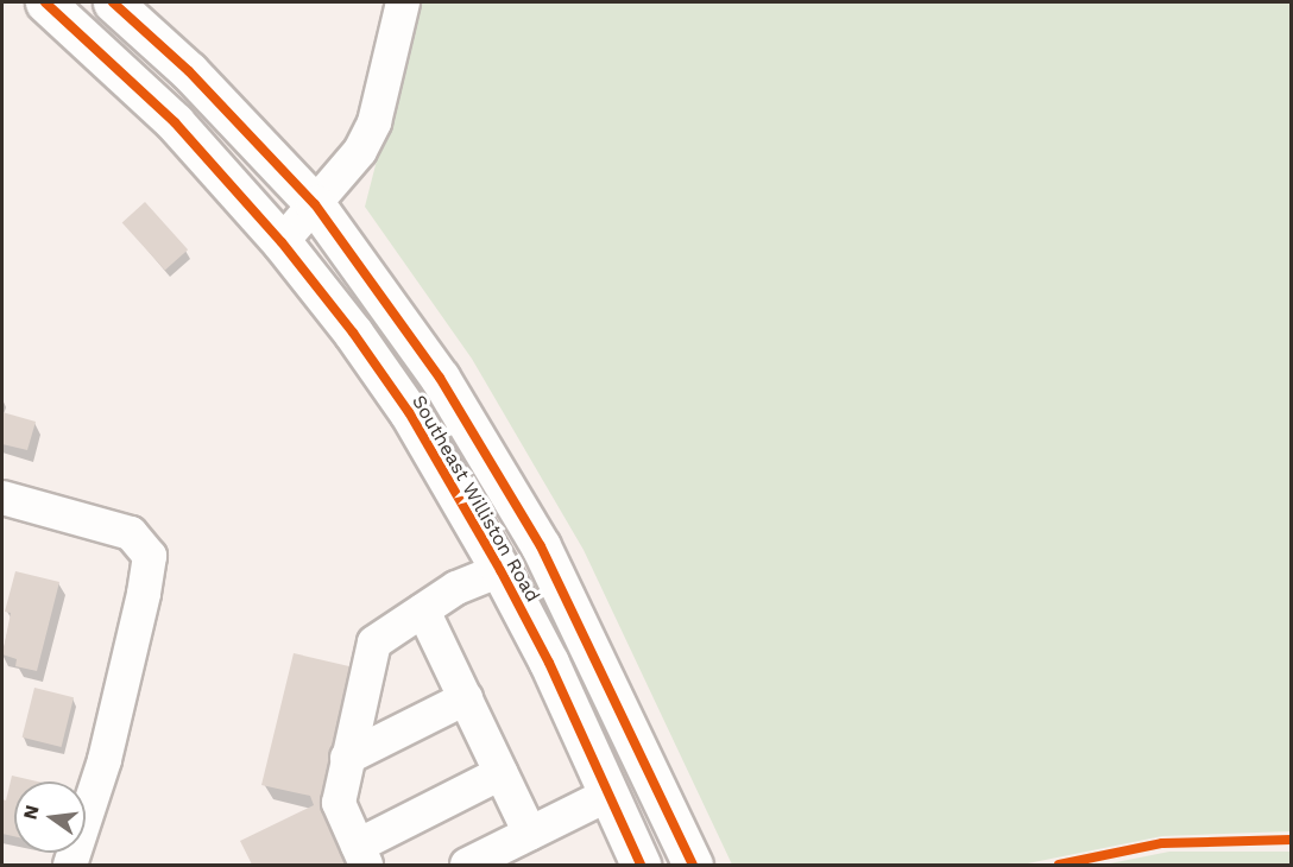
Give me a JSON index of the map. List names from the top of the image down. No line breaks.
{"streets":{"highway":["Southeast Williston Road"]},"north":"left"}
